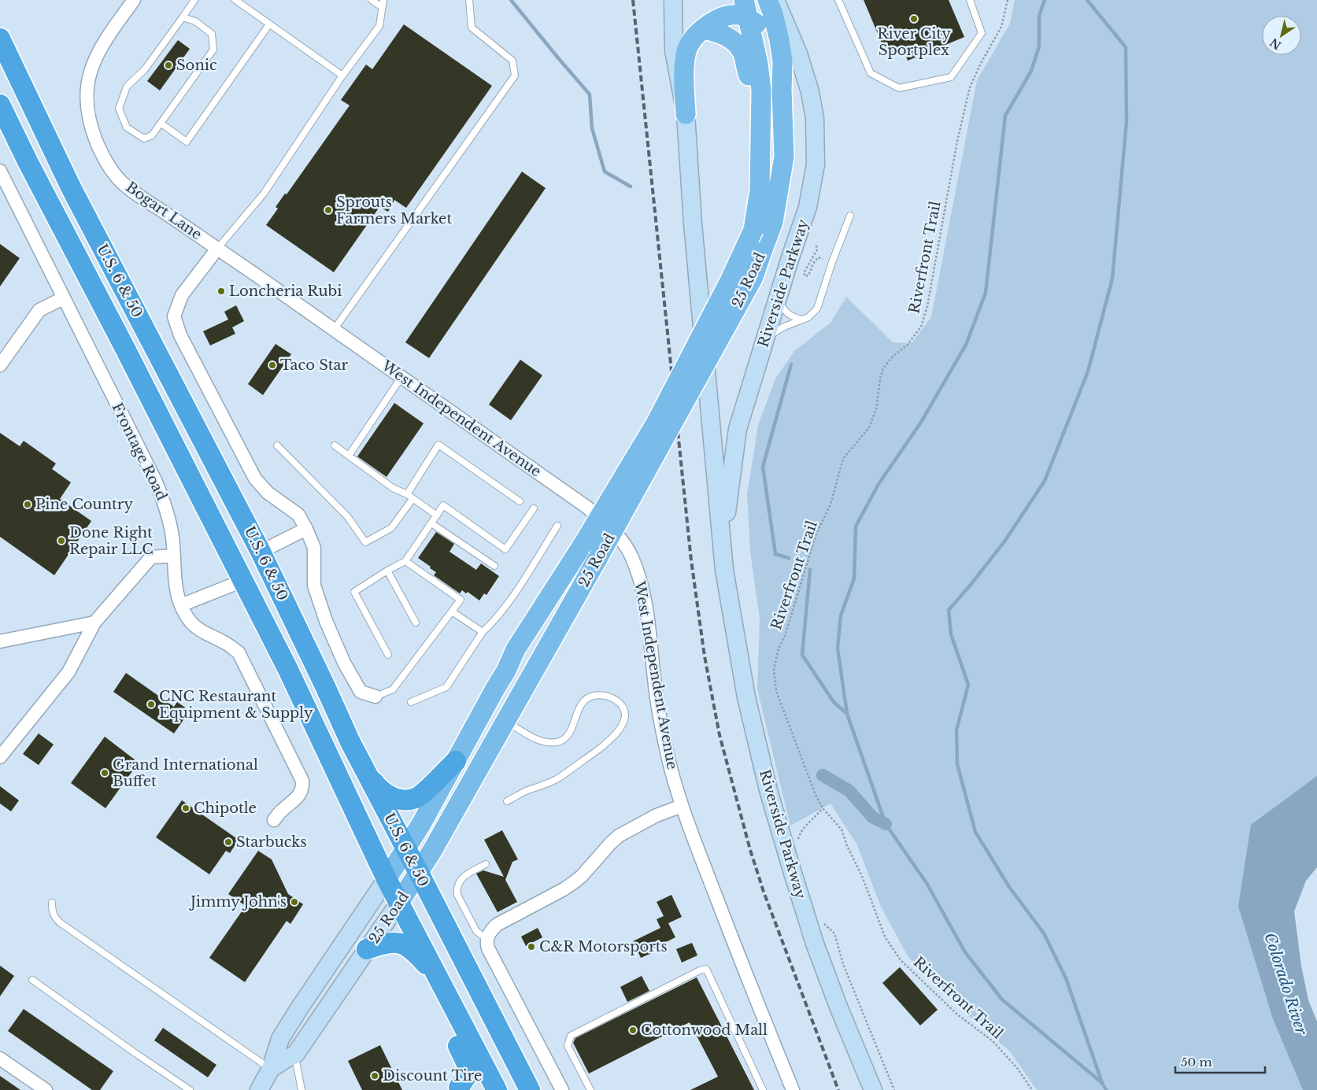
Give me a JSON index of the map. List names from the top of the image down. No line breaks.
{"streets":{"highway":["U.S. 6 & 50"],"main road":["25 Road","Riverside Parkway"],"street":["Bogart Lane","West Independent Avenue","Frontage Road"],"path":["Riverfront Trail"]},"crossings":[["Bogart Lane","West Independent Avenue"],["25 Road","U.S. 6 & 50"]],"water":["Colorado River"],"places":["River City Sportplex","Sonic","Sprouts Farmers Market","Loncheria Rubi","Taco Star","Pine Country","Done Right Repair LLC","CNC Restaurant Equipment & Supply","Grand International Buffet","Chipotle","Starbucks","Jimmy John's","C&R Motorsports","Cottonwood Mall","Discount Tire"],"scale_bar":"50 m","north":"bottom left"}
